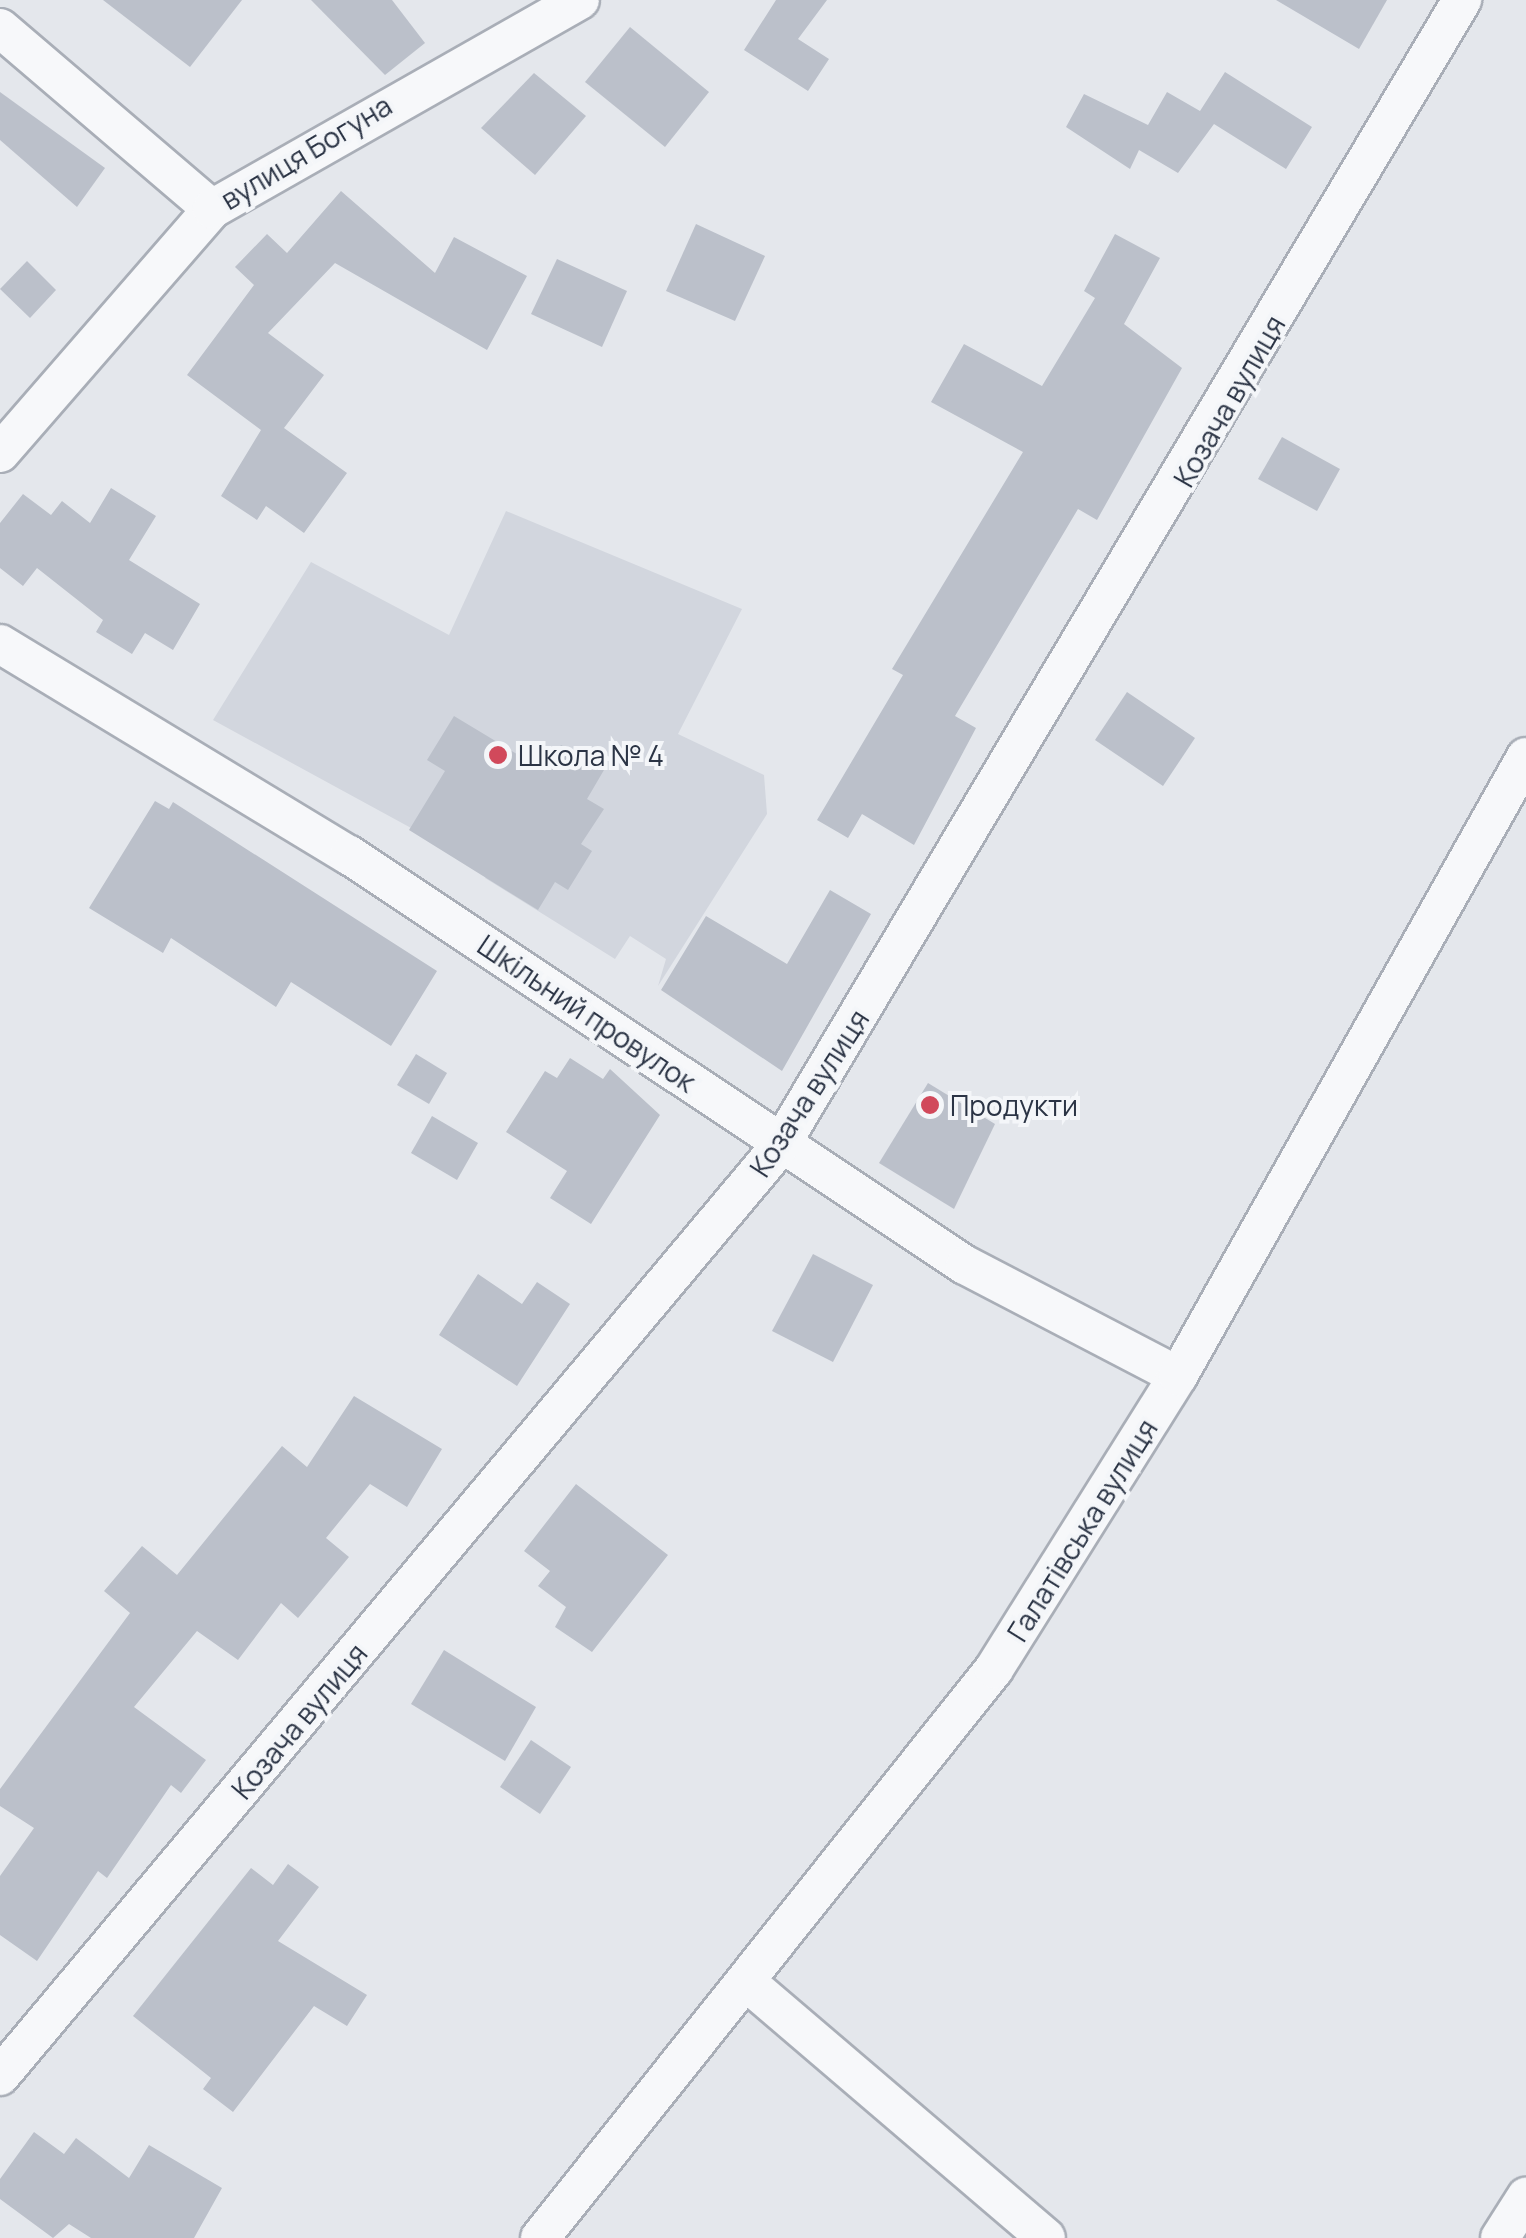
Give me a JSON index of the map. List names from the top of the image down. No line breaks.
{"streets":{"street":["вулиця Богуна","Козача вулиця","Шкільний провулок","Галатівська вулиця"]},"crossings":[["Козача вулиця","Шкільний провулок"],["Шкільний провулок","Галатівська вулиця"]],"places":["Школа № 4","Продукти"]}
